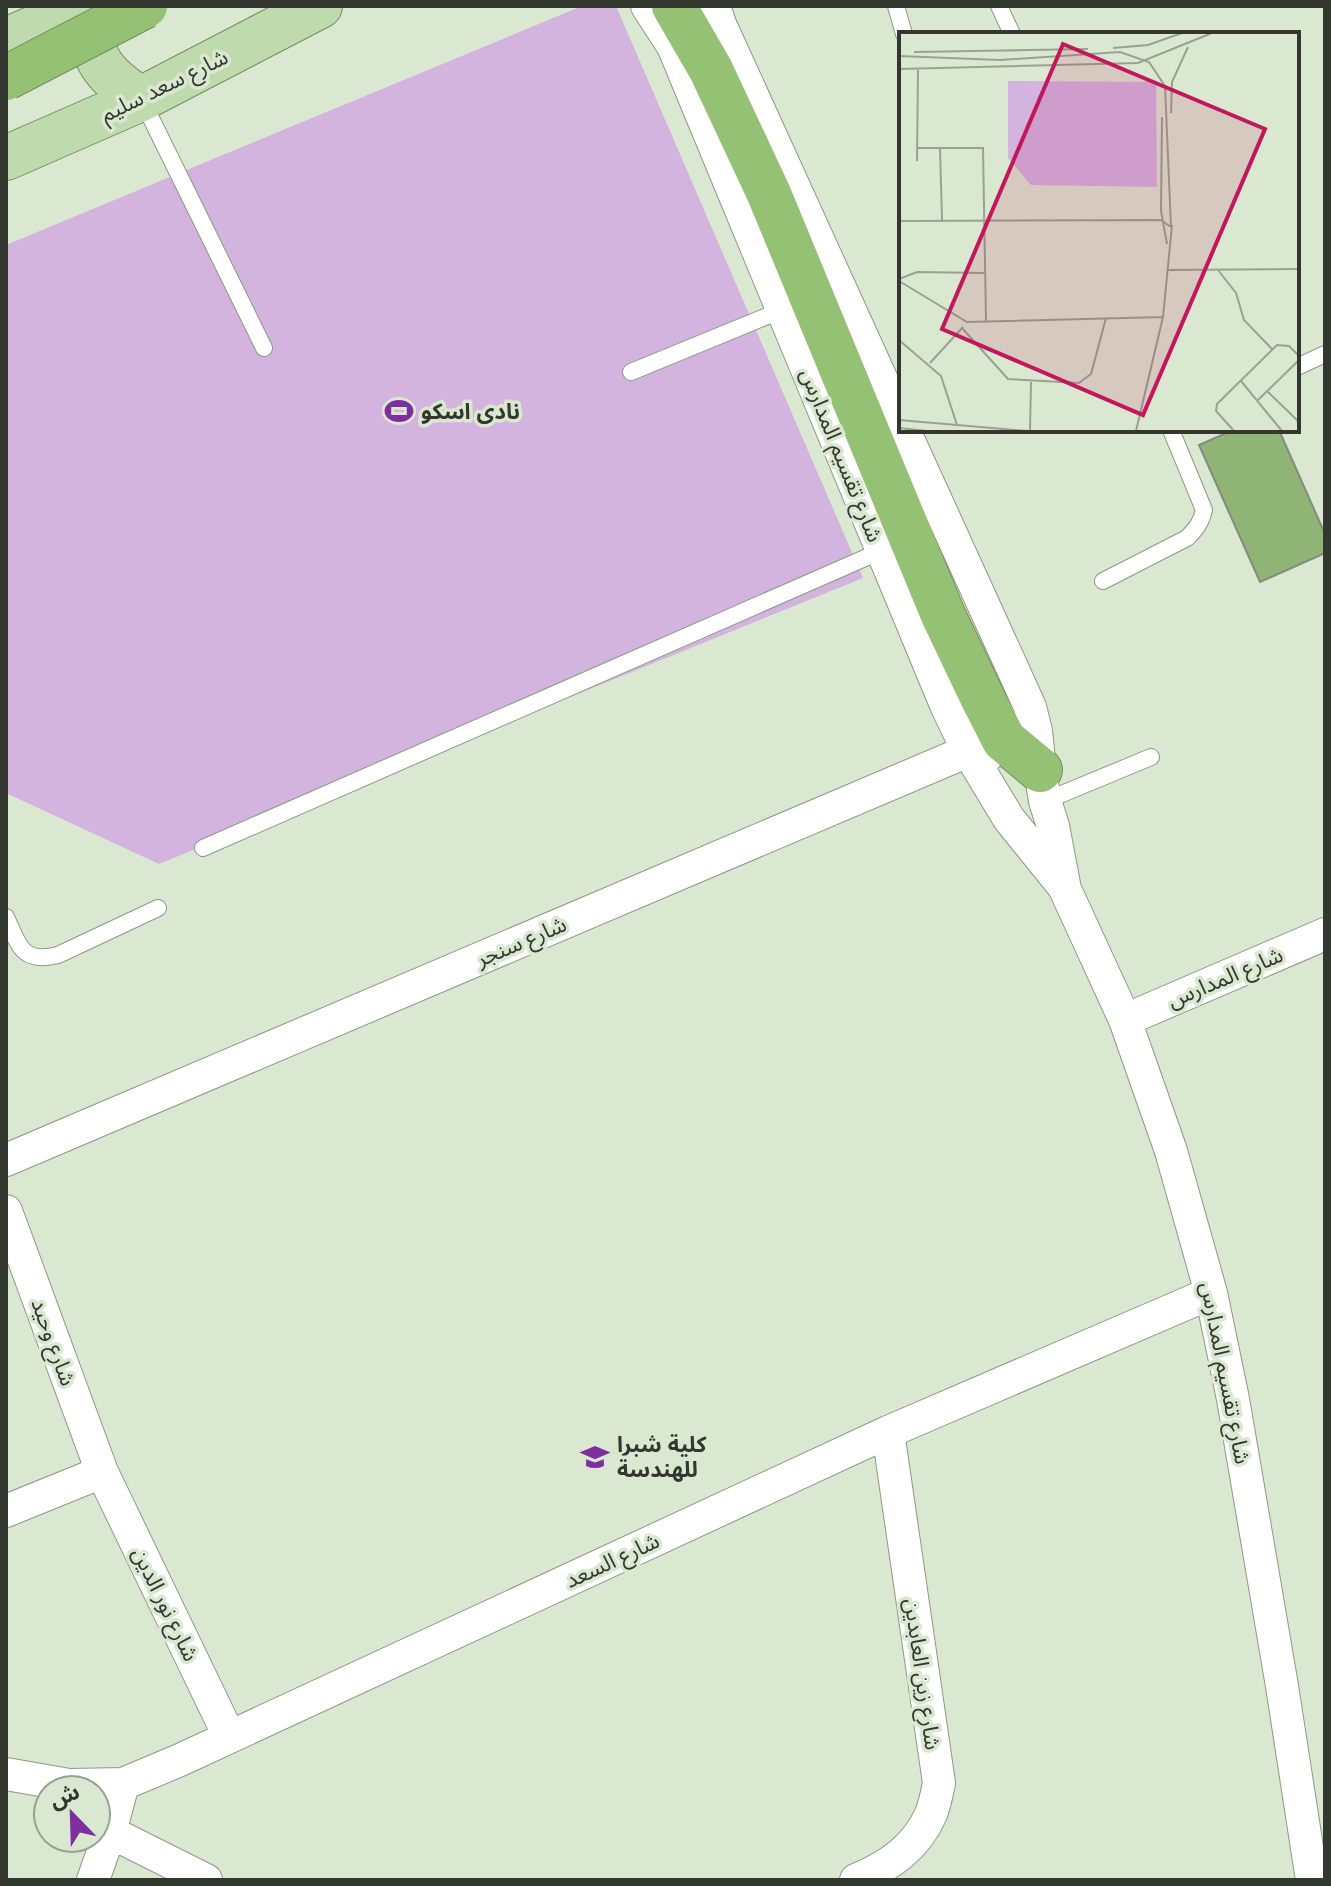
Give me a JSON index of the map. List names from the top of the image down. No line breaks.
{"streets":{"main road":["شارع سعد سليم"],"street":["شارع تقسيم المدارس","شارع سنجر","شارع المدارس","شارع وحيد","شارع السعد","شارع نور الدين","شارع زين العابدين"]},"crossings":[["شارع تقسيم المدارس","شارع سنجر"],["شارع تقسيم المدارس","شارع المدارس"],["شارع تقسيم المدارس","شارع السعد"],["شارع وحيد","شارع نور الدين"],["شارع السعد","شارع نور الدين"],["شارع السعد","شارع زين العابدين"]],"places":{"sports":["نادى اسكو"],"school or university":["كلية شبرا للهندسة"]},"north":"top left"}
